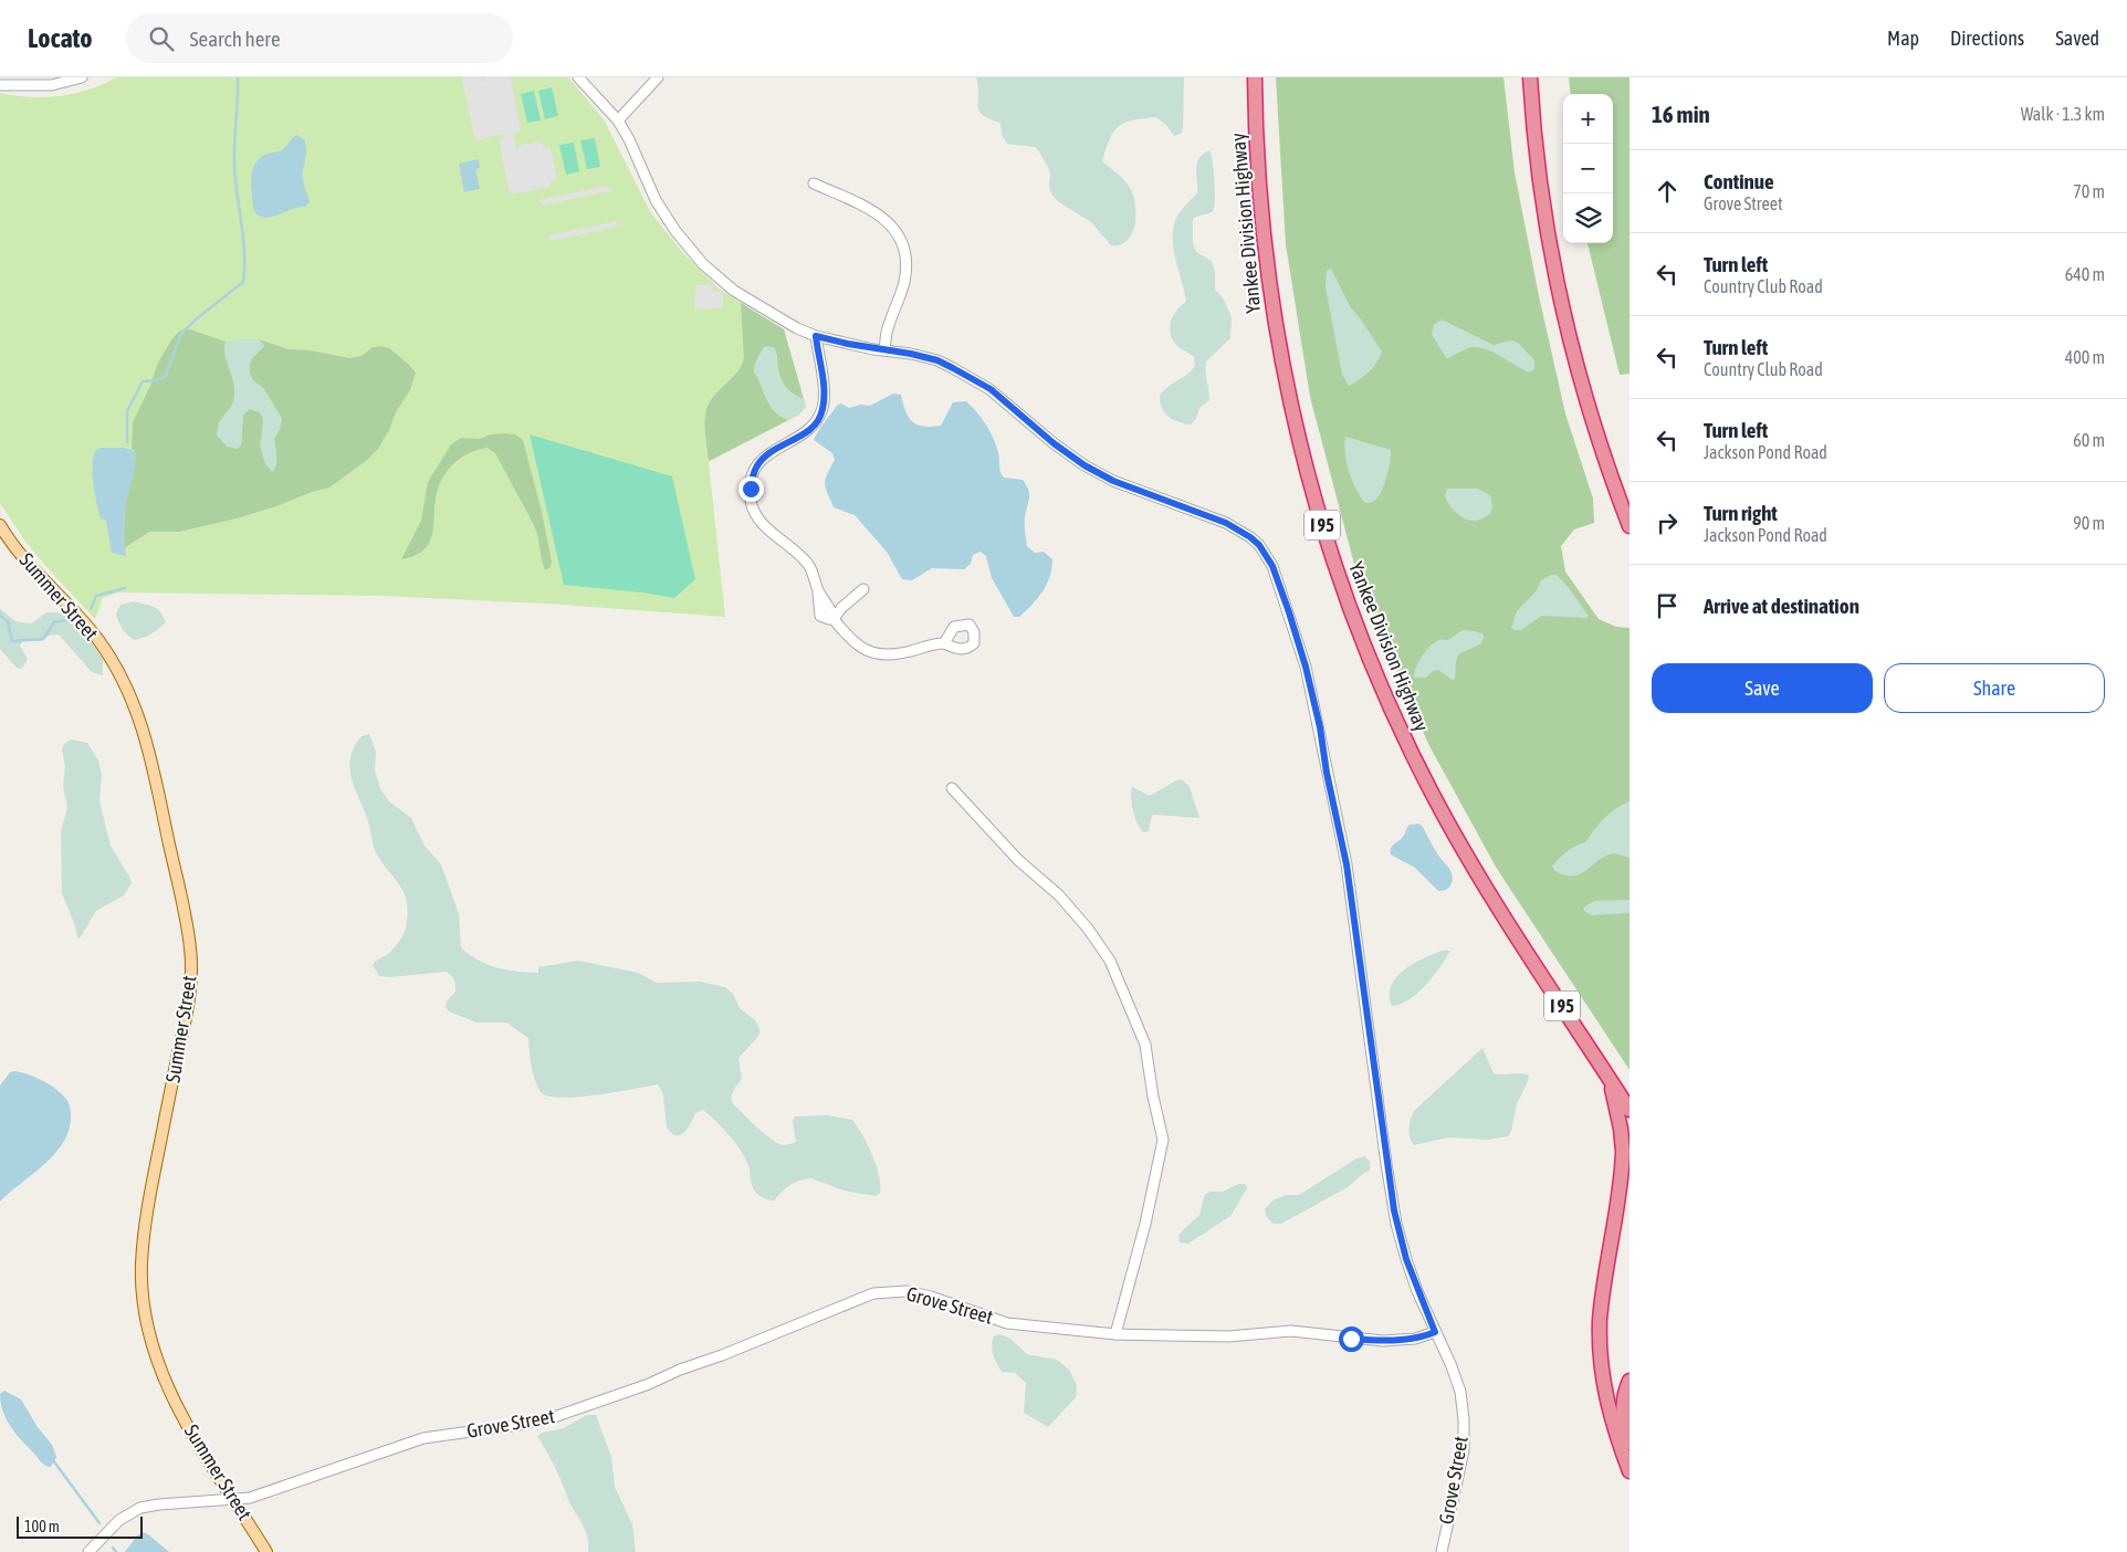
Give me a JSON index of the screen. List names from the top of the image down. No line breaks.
{"streets":{"highway":["Yankee Division Highway","I 95"],"main road":["Summer Street"],"street":["Grove Street"]},"crossings":[["Summer Street","Grove Street"]],"scale_bar":"100 m","page":{"header":"Locato","search":"Search here","nav":["Map","Directions","Saved"],"heading":["16 min","Walk · 1.3 km"],"map_buttons":["+","−"],"list":[["Continue","Grove Street","70 m"],["Turn left","Country Club Road","640 m"],["Turn left","Country Club Road","400 m"],["Turn left","Jackson Pond Road","60 m"],["Turn right","Jackson Pond Road","90 m"],"Arrive at destination"],"buttons":["Save","Share"],"scale":"100 m"}}
